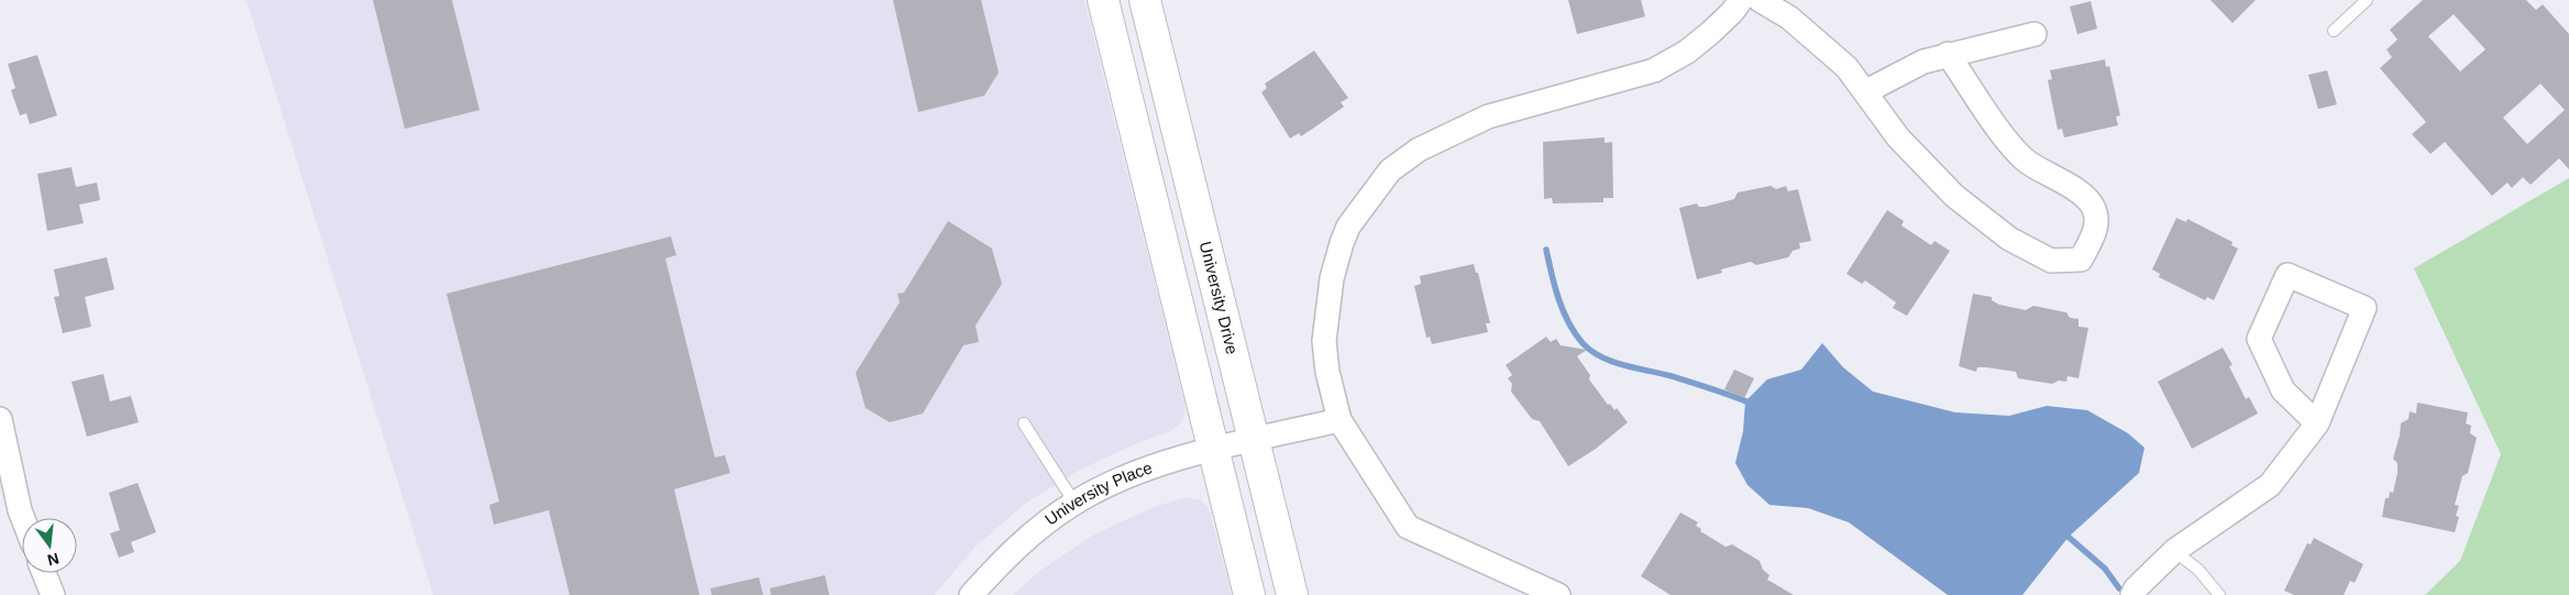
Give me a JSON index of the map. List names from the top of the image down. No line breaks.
{"streets":{"main road":["University Drive"],"street":["University Place"]},"crossings":[["University Drive","University Place"]],"north":"bottom"}
